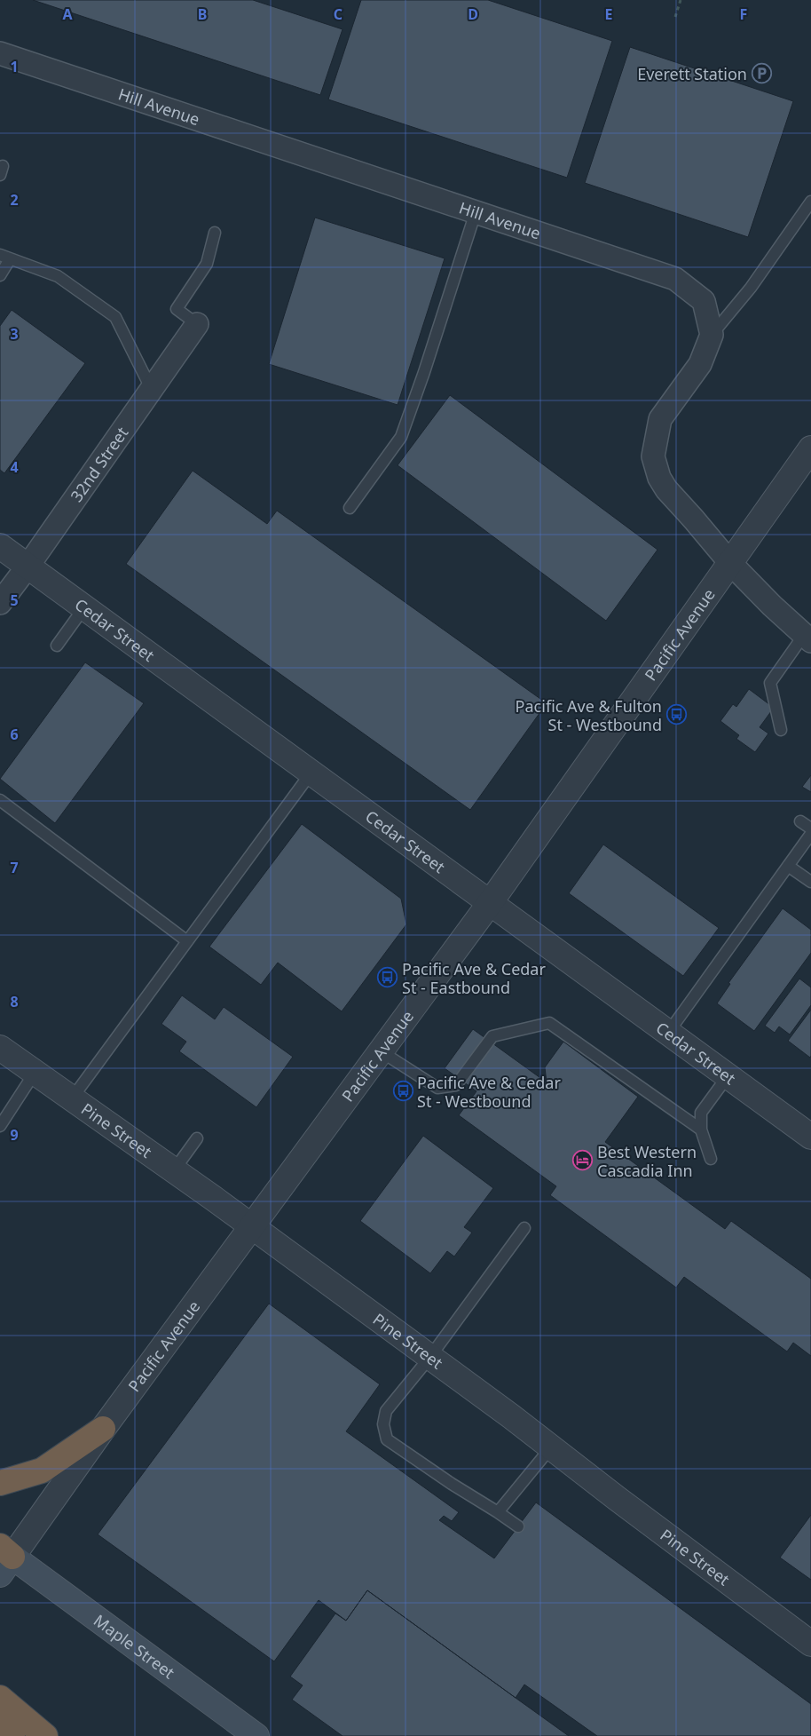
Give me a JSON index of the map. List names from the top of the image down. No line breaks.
{"streets":{"main road":["Maple Street"],"street":["Hill Avenue","32nd Street","Cedar Street","Pacific Avenue","Pine Street"]},"crossings":[["32nd Street","Cedar Street"],["Cedar Street","Pacific Avenue"],["Pacific Avenue","Pine Street"],["Pacific Avenue","Maple Street"]],"places":{"parking":["Everett Station"],"bus stop":["Pacific Ave & Fulton St - Westbound","Pacific Ave & Cedar St - Eastbound","Pacific Ave & Cedar St - Westbound"],"hotel":["Best Western Cascadia Inn"]},"grid":{"columns":["A","B","C","D","E","F"],"rows":["1","2","3","4","5","6","7","8","9"]}}
